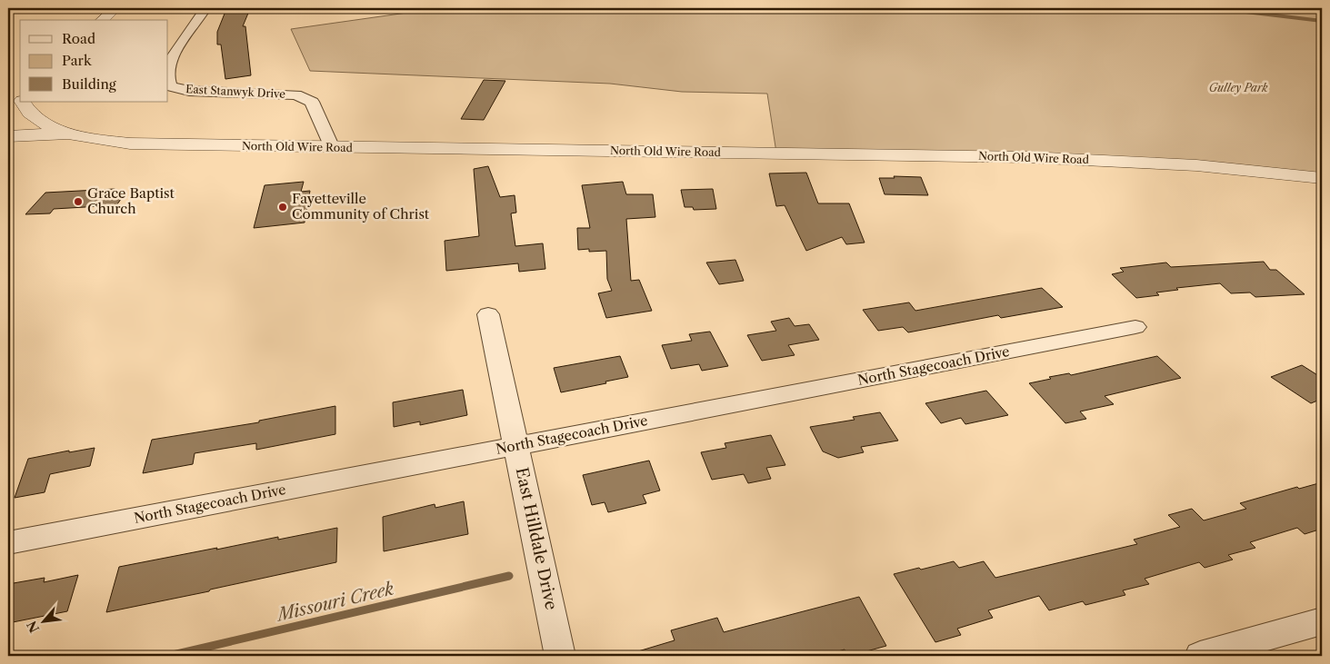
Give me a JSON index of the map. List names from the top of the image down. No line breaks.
{"streets":{"street":["East Stanwyk Drive","North Old Wire Road","North Stagecoach Drive","East Hilldale Drive"]},"crossings":[["East Stanwyk Drive","North Old Wire Road"],["North Stagecoach Drive","East Hilldale Drive"]],"water":["Missouri Creek"],"parks":["Gulley Park"],"places":["Grace Baptist Church","Fayetteville Community of Christ"],"legend":["Road","Park","Building"],"north":"bottom left"}
